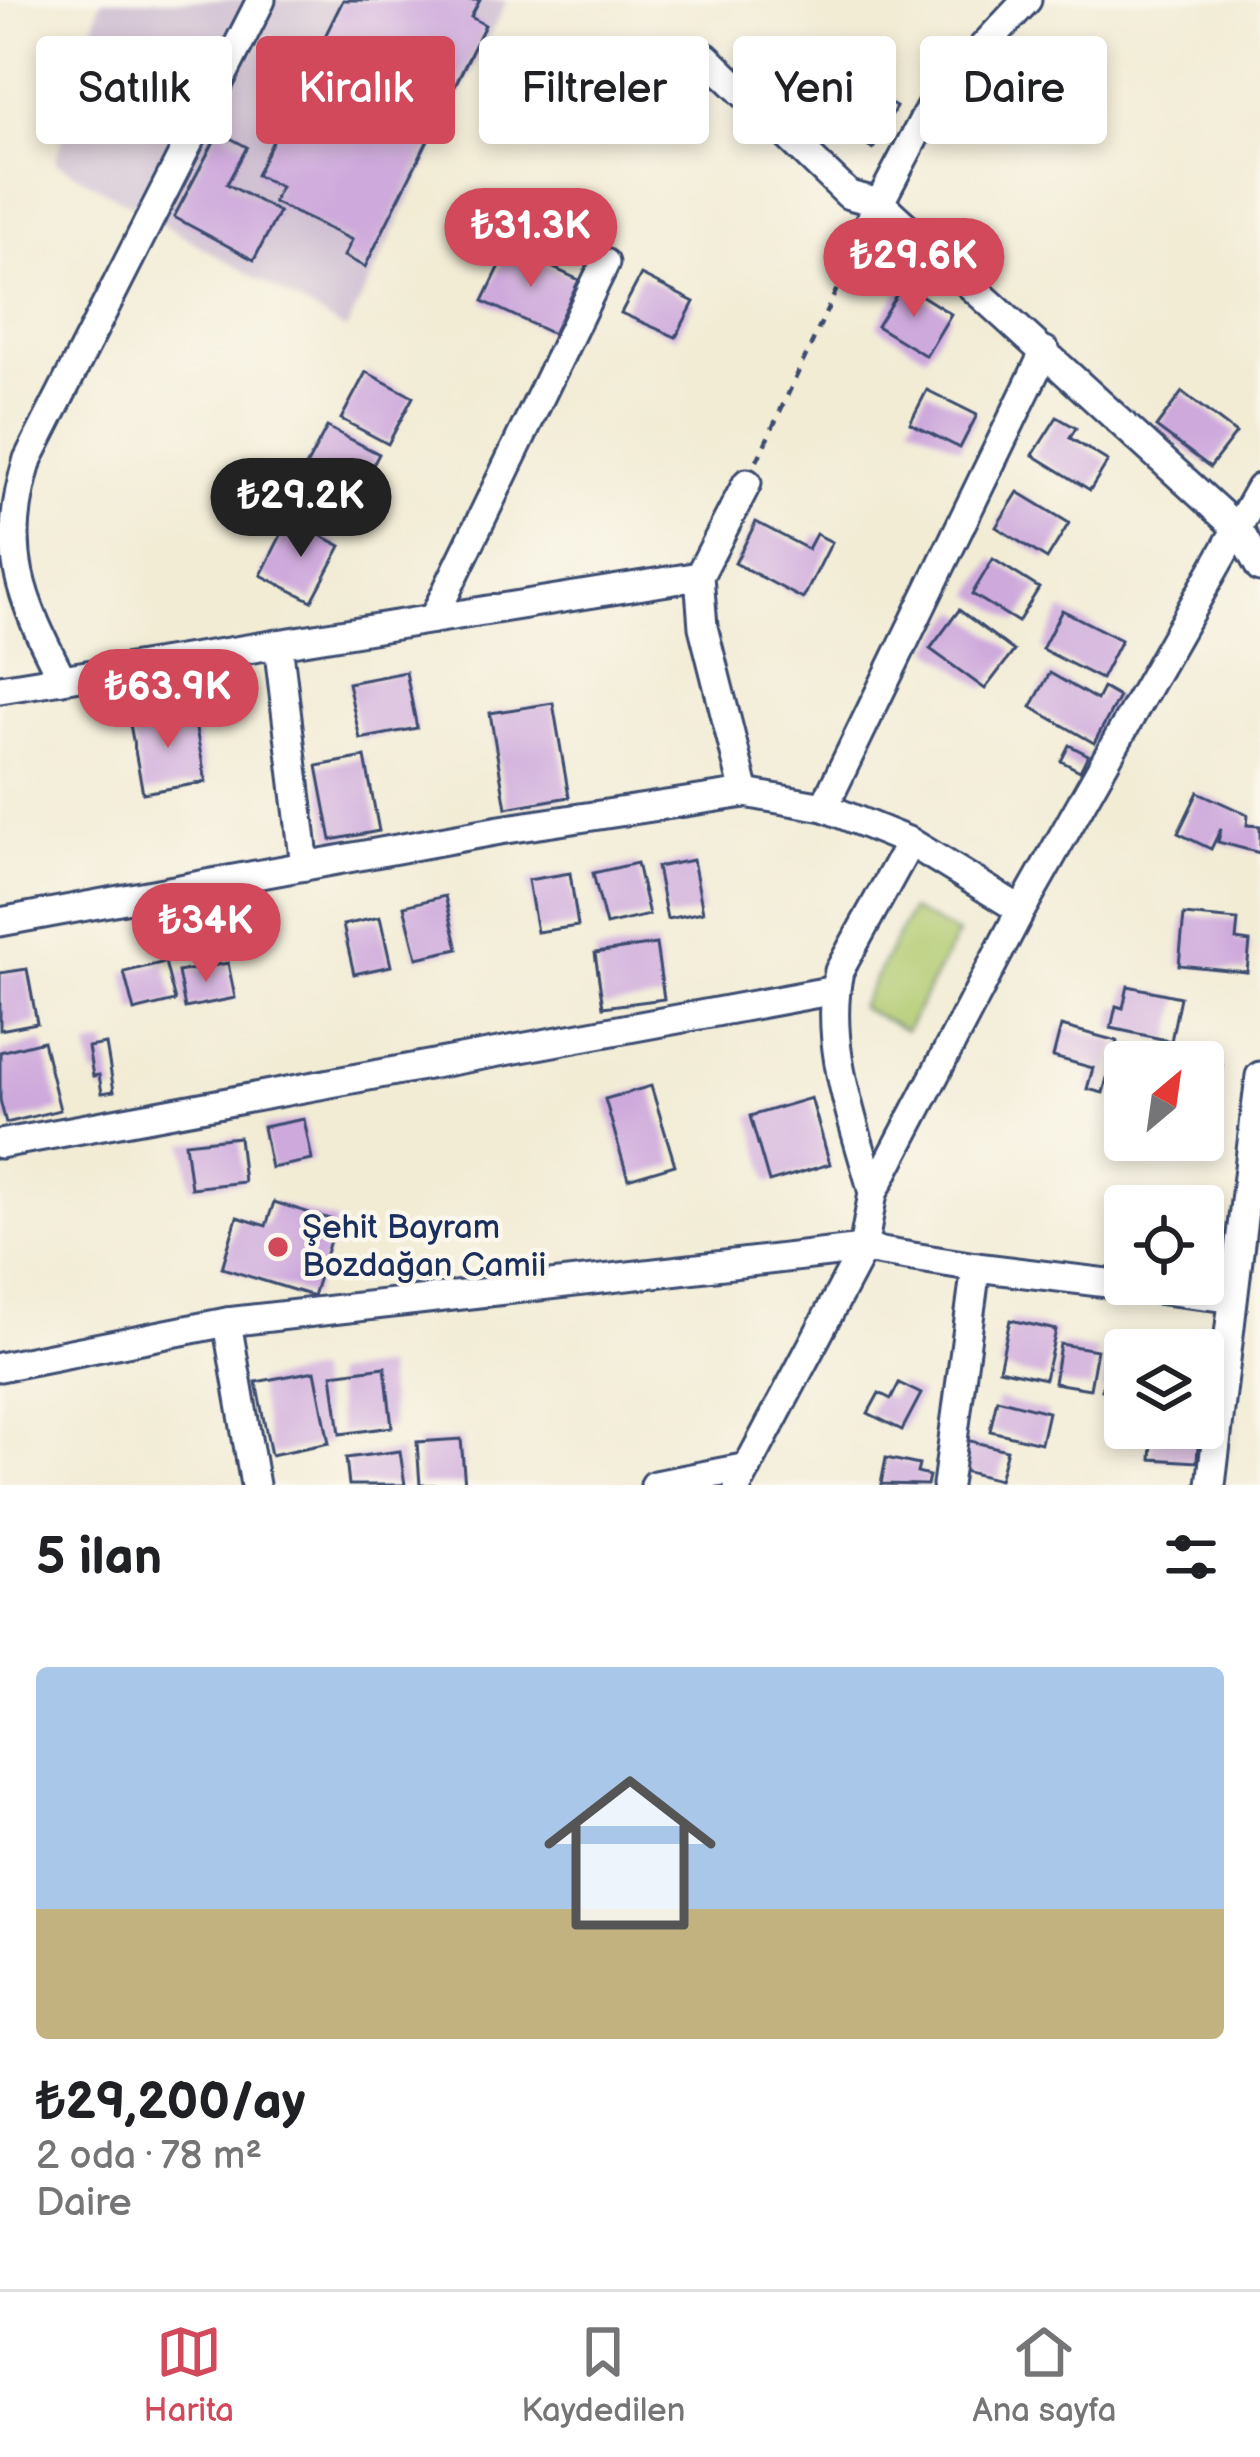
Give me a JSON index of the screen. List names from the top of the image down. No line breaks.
{"places":["Şehit Bayram Bozdağan Camii"],"north":"top right","page":{"chip":["Satılık","Kiralık","Filtreler","Yeni","Daire"],"price":["₺31.3K","₺29.6K","₺29.2K","₺63.9K","₺34K"],"heading":"5 ilan","list":[{"name":"₺29,200/ay","note":"2 oda · 78 m² · Daire"}],"tabs":["Harita","Kaydedilen","Ana sayfa"]}}
